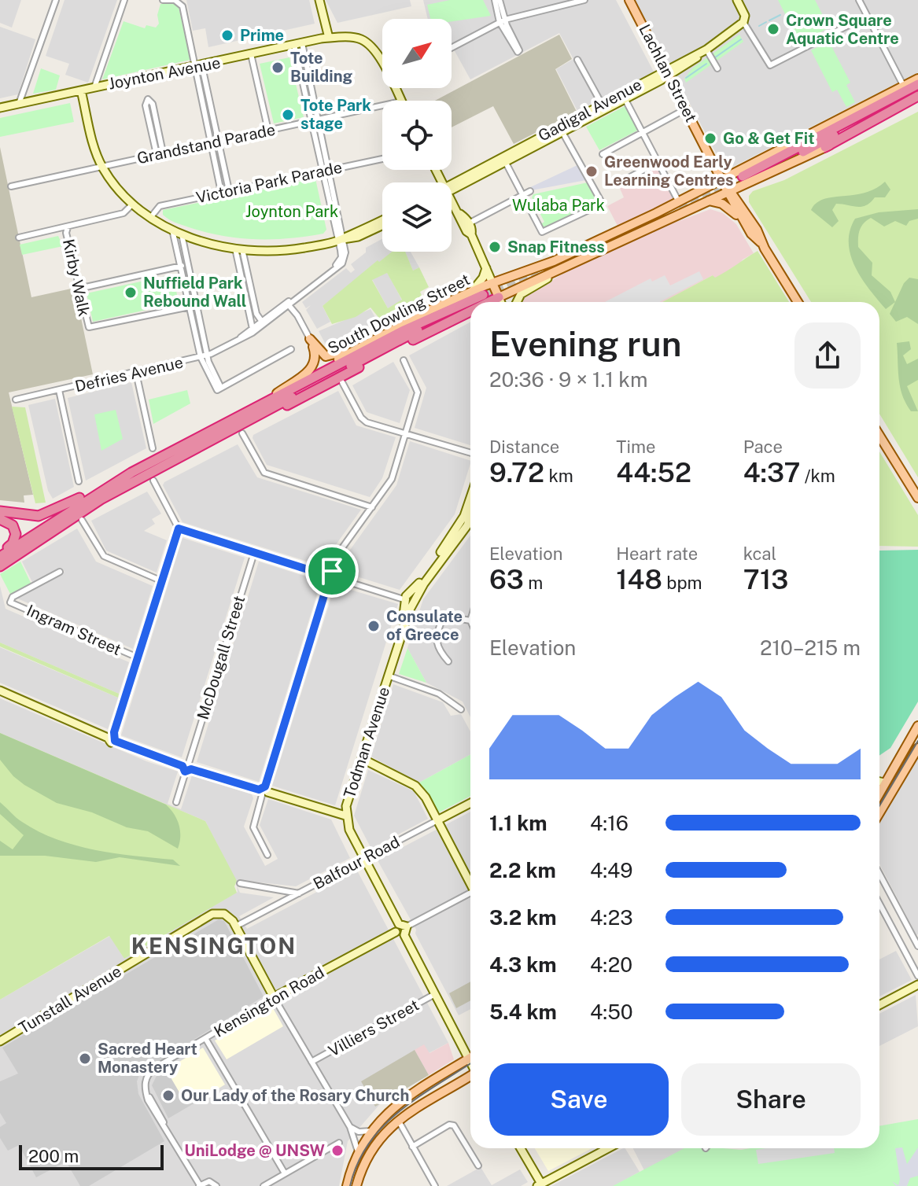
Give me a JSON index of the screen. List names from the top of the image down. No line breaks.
{"streets":{"highway":["South Dowling Street"],"main road":["Lachlan Street"],"street":["Joynton Avenue","Gadigal Avenue","Grandstand Parade","Victoria Park Parade","Kirby Walk","Defries Avenue","Ingram Street","McDougall Street","Todman Avenue","Balfour Road","Tunstall Avenue","Kensington Road","Villiers Street"]},"crossings":[["Lachlan Street","Gadigal Avenue"],["Lachlan Street","South Dowling Street"],["Todman Avenue","Balfour Road"],["Balfour Road","Tunstall Avenue"]],"districts":["KENSINGTON"],"parks":["Wulaba Park","Joynton Park"],"places":["Crown Square Aquatic Centre","Prime","Tote Building","Tote Park stage","Go & Get Fit","Greenwood Early Learning Centres","Snap Fitness","Nuffield Park Rebound Wall","Consulate of Greece","Sacred Heart Monastery","Our Lady of the Rosary Church","UniLodge @ UNSW"],"scale_bar":"200 m","north":"top right","page":{"heading":["Evening run","20:36 · 9 × 1.1 km"],"stats":[["Distance","9.72 km"],["Time","44:52"],["Pace","4:37 /km"],["Elevation","63 m"],["Heart rate","148 bpm"],["kcal","713"]],"chart":["Elevation","210–215 m"],"list":[{"name":"1.1 km","note":"4:16"},{"name":"2.2 km","note":"4:49"},{"name":"3.2 km","note":"4:23"},{"name":"4.3 km","note":"4:20"},{"name":"5.4 km","note":"4:50"}],"buttons":["Save","Share"],"scale":"200 m"}}
